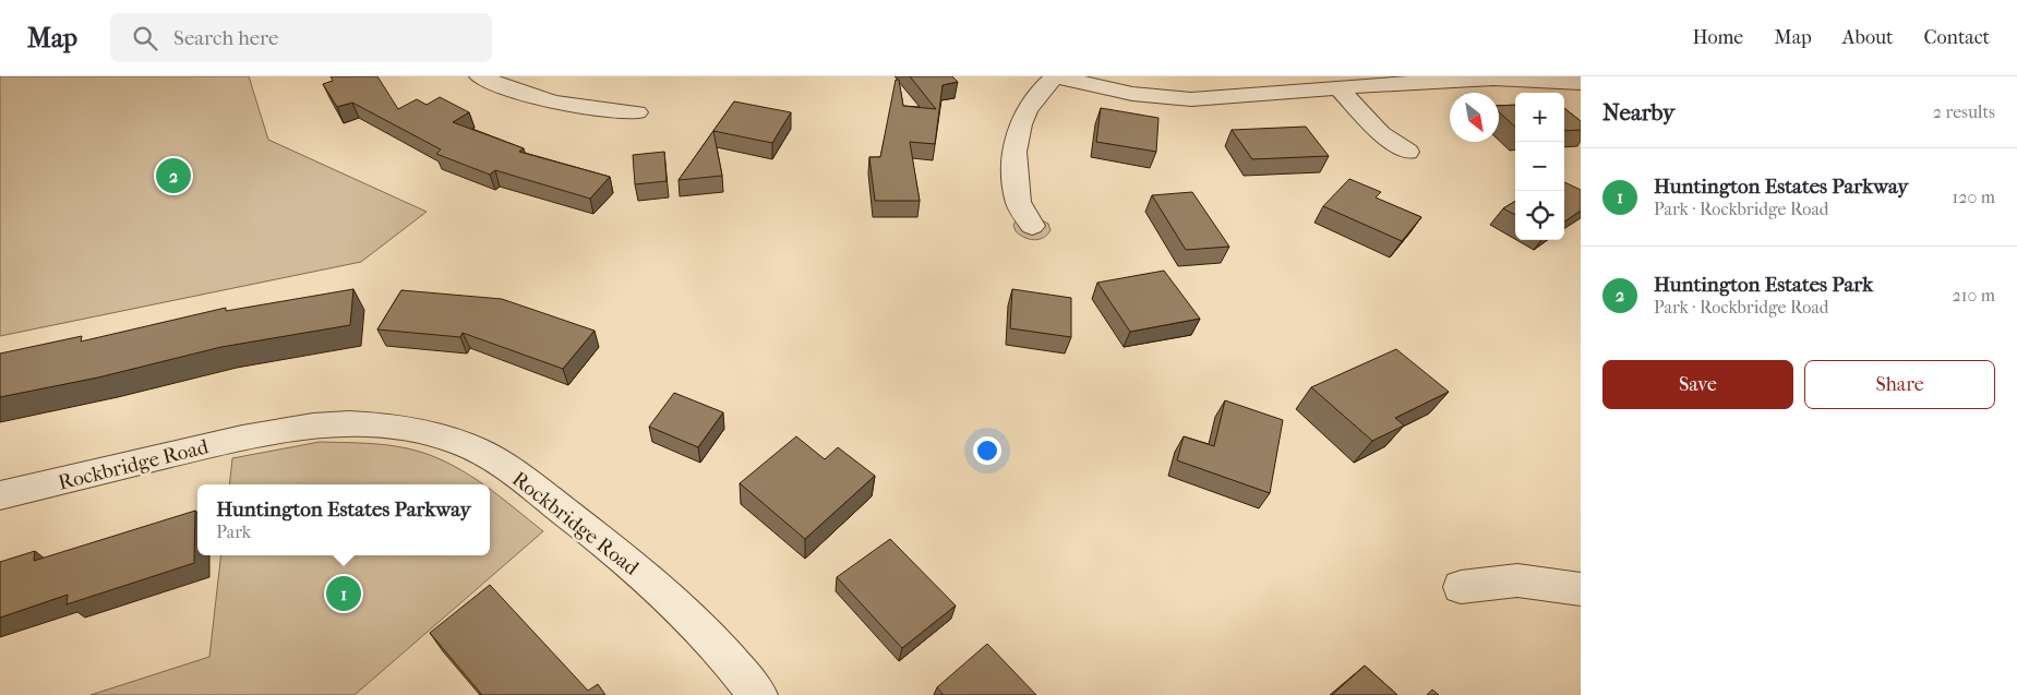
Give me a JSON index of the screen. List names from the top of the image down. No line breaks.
{"streets":{"street":["Rockbridge Road"]},"north":"bottom right","page":{"header":"Map","search":"Search here","nav":["Home","Map","About","Contact"],"heading":["Nearby","2 results"],"map_buttons":["+","−"],"list":[{"mark":"1","name":"Huntington Estates Parkway","note":"Park · Rockbridge Road","value":"120 m"},{"mark":"2","name":"Huntington Estates Park","note":"Park · Rockbridge Road","value":"210 m"}],"pins":["2","1"],"buttons":["Save","Share"],"popup":["Huntington Estates Parkway","Park"]}}
